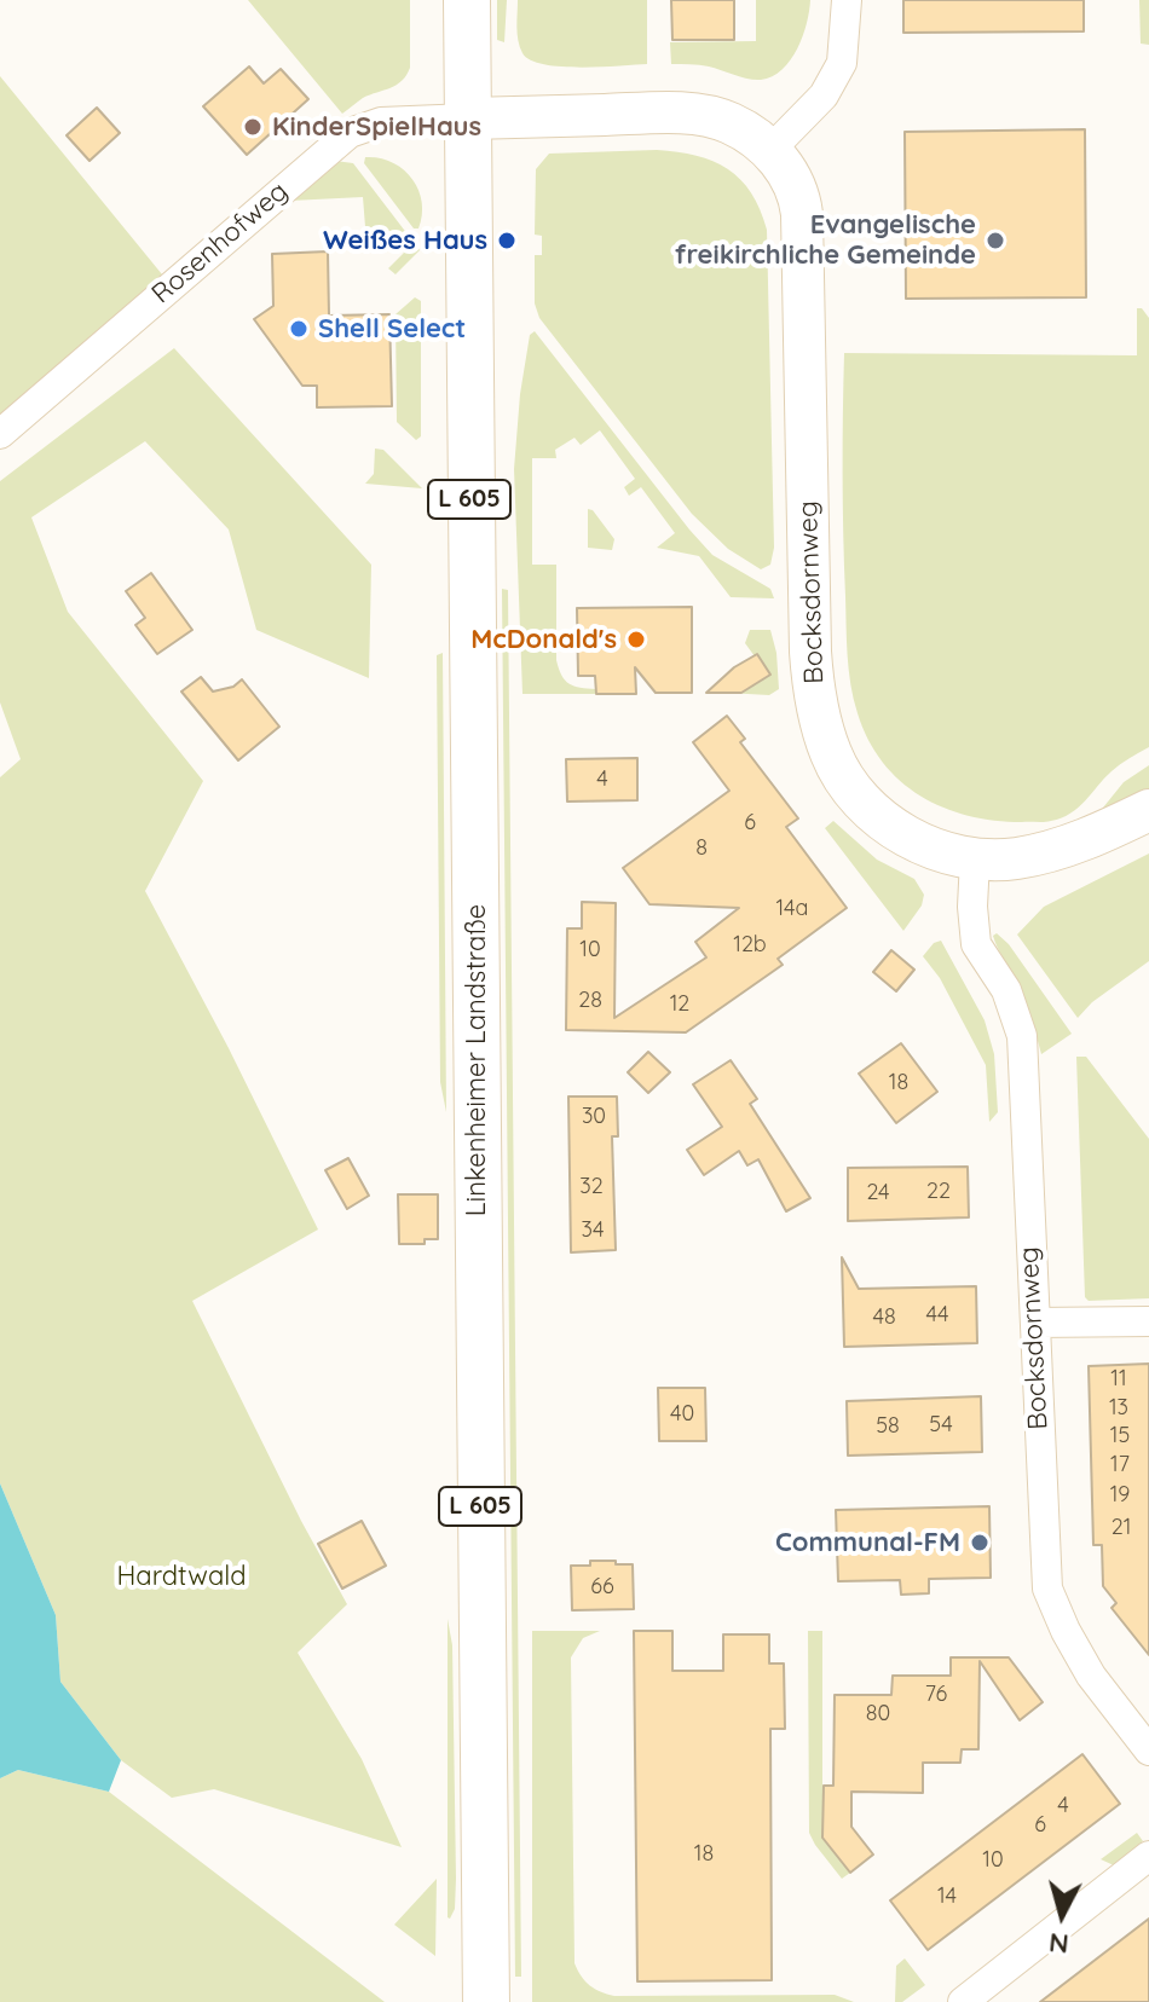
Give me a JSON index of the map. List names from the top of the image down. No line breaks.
{"streets":{"main road":["L 605","Bocksdornweg","Linkenheimer Landstraße"],"street":["Rosenhofweg"]},"crossings":[["Rosenhofweg","L 605"],["Rosenhofweg","Bocksdornweg"],["Rosenhofweg","Linkenheimer Landstraße"],["L 605","Bocksdornweg"],["L 605","Linkenheimer Landstraße"],["Bocksdornweg","Linkenheimer Landstraße"]],"parks":["Hardtwald"],"places":["KinderSpielHaus","Weißes Haus","Evangelische freikirchliche Gemeinde","Shell Select","McDonald's","Communal-FM"],"house_numbers":["4","6","8","14a","12b","10","28","12","18","30","32","22","24","34","44","48","11","13","40","54","58","15","17","19","21","66","76","80","4","6","18","10","14"],"north":"bottom"}
